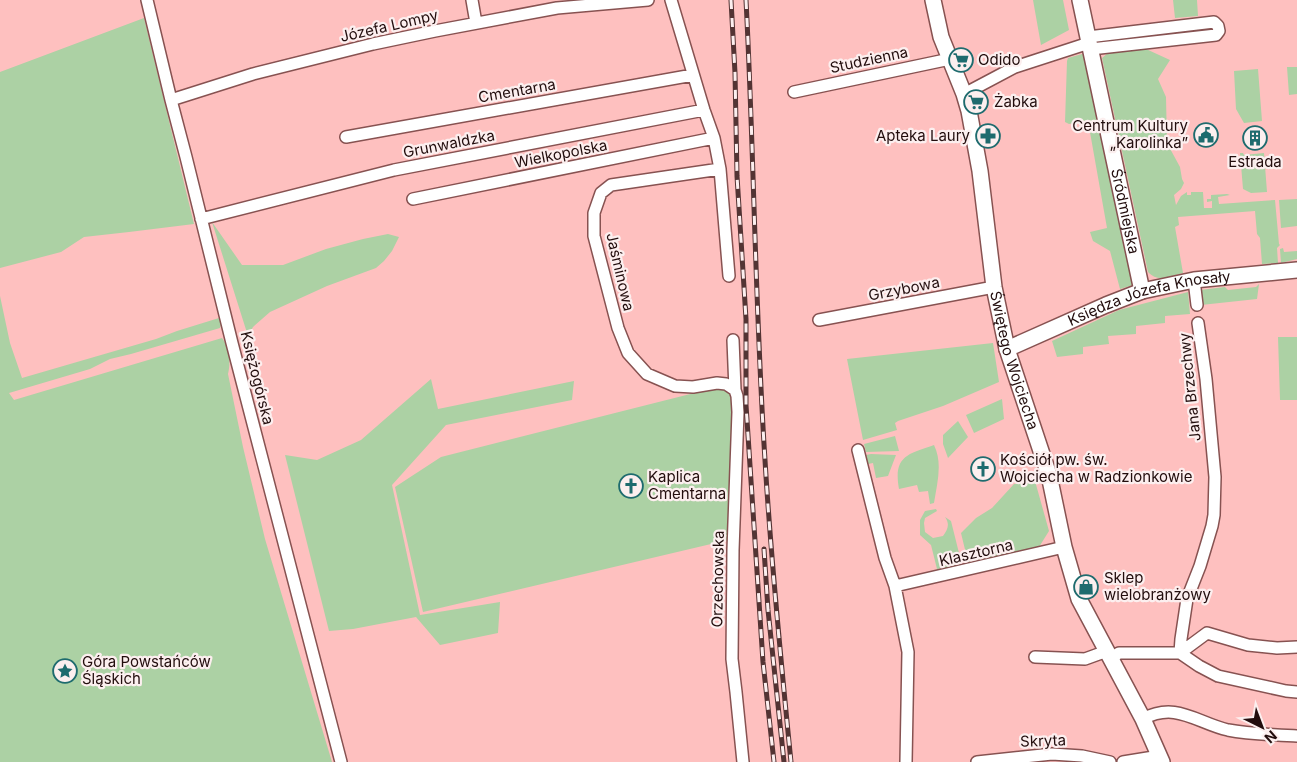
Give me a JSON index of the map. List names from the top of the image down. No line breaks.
{"streets":{"street":["Józefa Lompy","Studzienna","Cmentarna","Grunwaldzka","Wielkopolska","Śródmiejska","Jaśminowa","Grzybowa","Księdza Józefa Knosały","Świętego Wojciecha","Księżogórska","Jana Brzechwy","Klasztorna","Orzechowska","Skryta"]},"crossings":[["Józefa Lompy","Księżogórska"],["Studzienna","Świętego Wojciecha"],["Grunwaldzka","Księżogórska"],["Śródmiejska","Księdza Józefa Knosały"],["Jaśminowa","Orzechowska"],["Grzybowa","Świętego Wojciecha"],["Księdza Józefa Knosały","Świętego Wojciecha"],["Świętego Wojciecha","Klasztorna"]],"places":{"supermarket":["Odido","Żabka"],"public building":["Centrum Kultury „Karolinka”"],"pharmacy":["Apteka Laury"],"building":["Estrada"],"church":["Kościół pw. św. Wojciecha w Radzionkowie","Kaplica Cmentarna"],"shop":["Sklep wielobranżowy"],"place":["Góra Powstańców Śląskich"]},"north":"bottom right"}
